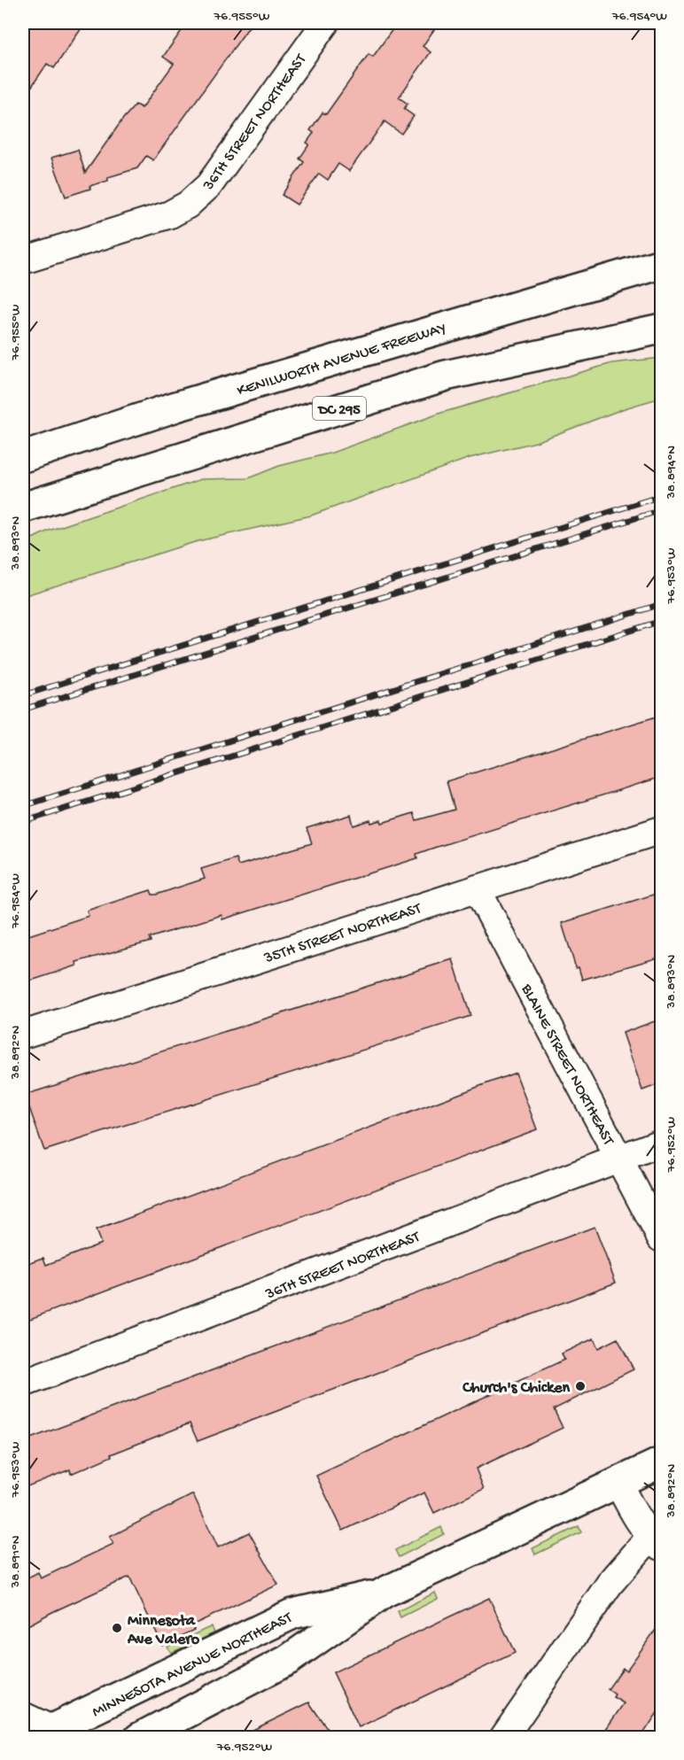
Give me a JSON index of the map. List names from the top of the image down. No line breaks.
{"streets":{"main road":["KENILWORTH AVENUE FREEWAY","DC 295","MINNESOTA AVENUE NORTHEAST"],"street":["36TH STREET NORTHEAST","35TH STREET NORTHEAST","BLAINE STREET NORTHEAST"]},"crossings":[["36TH STREET NORTHEAST","BLAINE STREET NORTHEAST"],["35TH STREET NORTHEAST","BLAINE STREET NORTHEAST"]],"places":["Church's Chicken","Minnesota Ave Valero"],"coordinates":["76.955°W","76.954°W","38.894°N","38.893°N","76.953°W","38.892°N","76.952°W","38.891°N"]}
